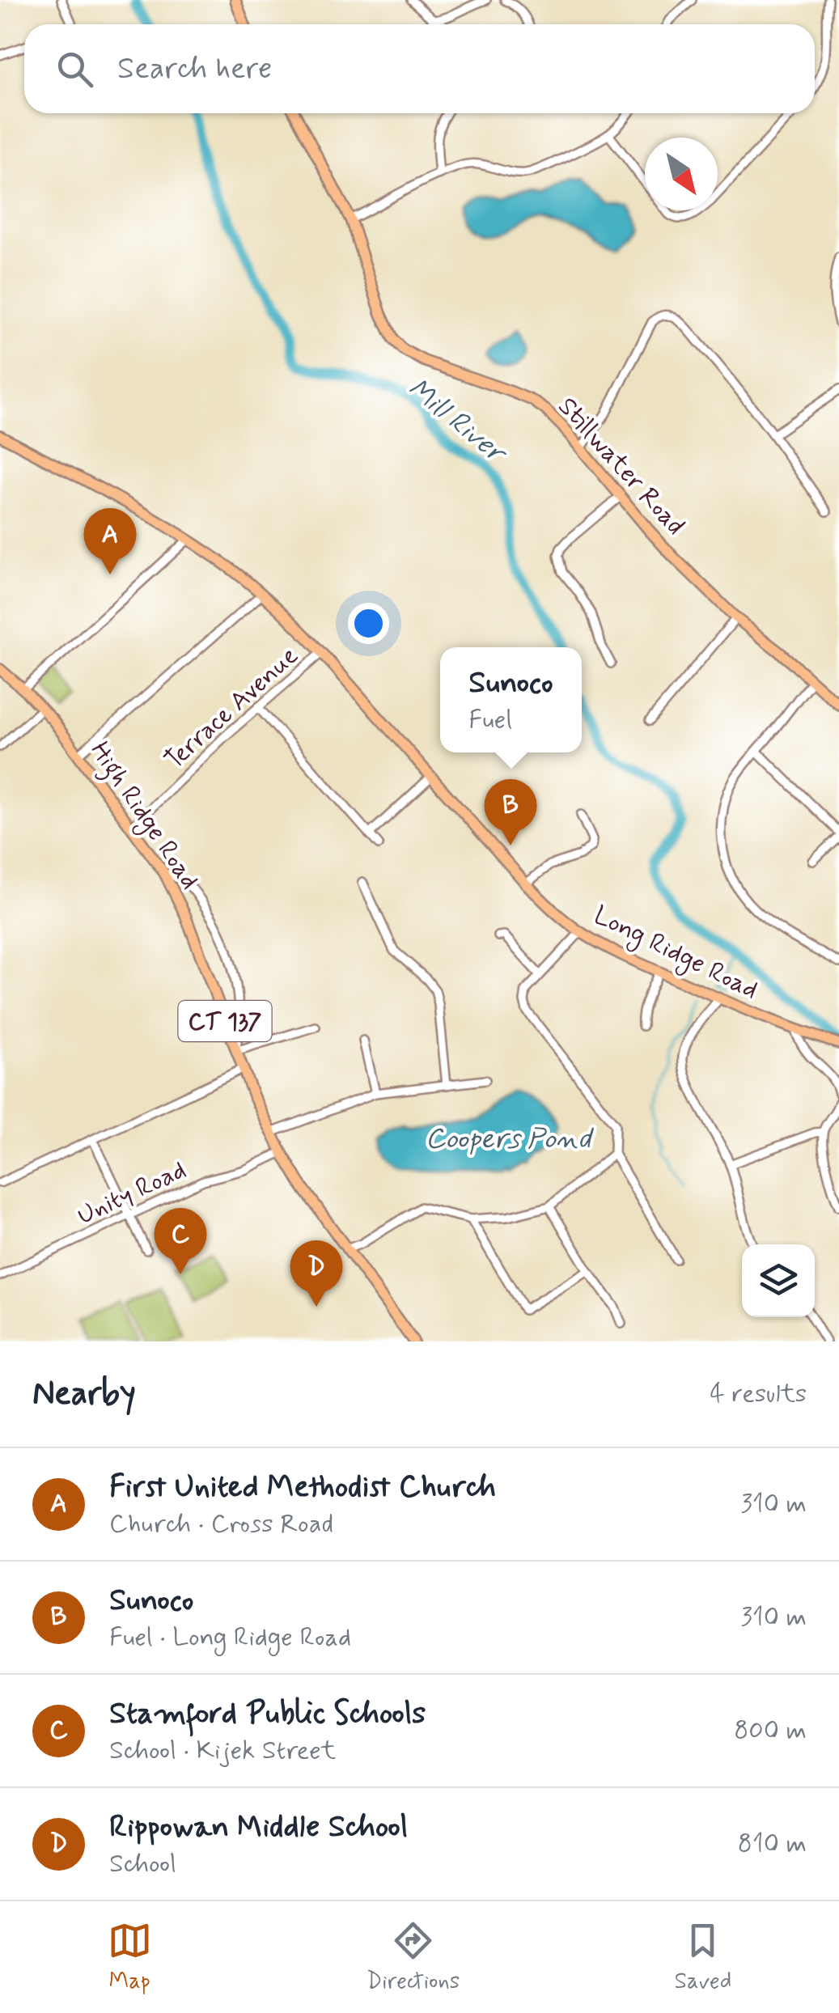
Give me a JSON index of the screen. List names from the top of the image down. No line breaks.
{"streets":{"main road":["Stillwater Road","High Ridge Road","Long Ridge Road","CT 137"],"street":["Terrace Avenue","Unity Road"]},"crossings":[["Terrace Avenue","High Ridge Road"],["Terrace Avenue","Long Ridge Road"],["High Ridge Road","Unity Road"]],"water":["Mill River","Coopers Pond"],"north":"bottom right","page":{"search":"Search here","pins":["A","B","C","D"],"popup":["Sunoco","Fuel"],"heading":["Nearby","4 results"],"list":[{"mark":"A","name":"First United Methodist Church","note":"Church · Cross Road","value":"310 m"},{"mark":"B","name":"Sunoco","note":"Fuel · Long Ridge Road","value":"310 m"},{"mark":"C","name":"Stamford Public Schools","note":"School · Kijek Street","value":"800 m"},{"mark":"D","name":"Rippowan Middle School","note":"School","value":"810 m"}],"nav":["Map","Directions","Saved"]}}
